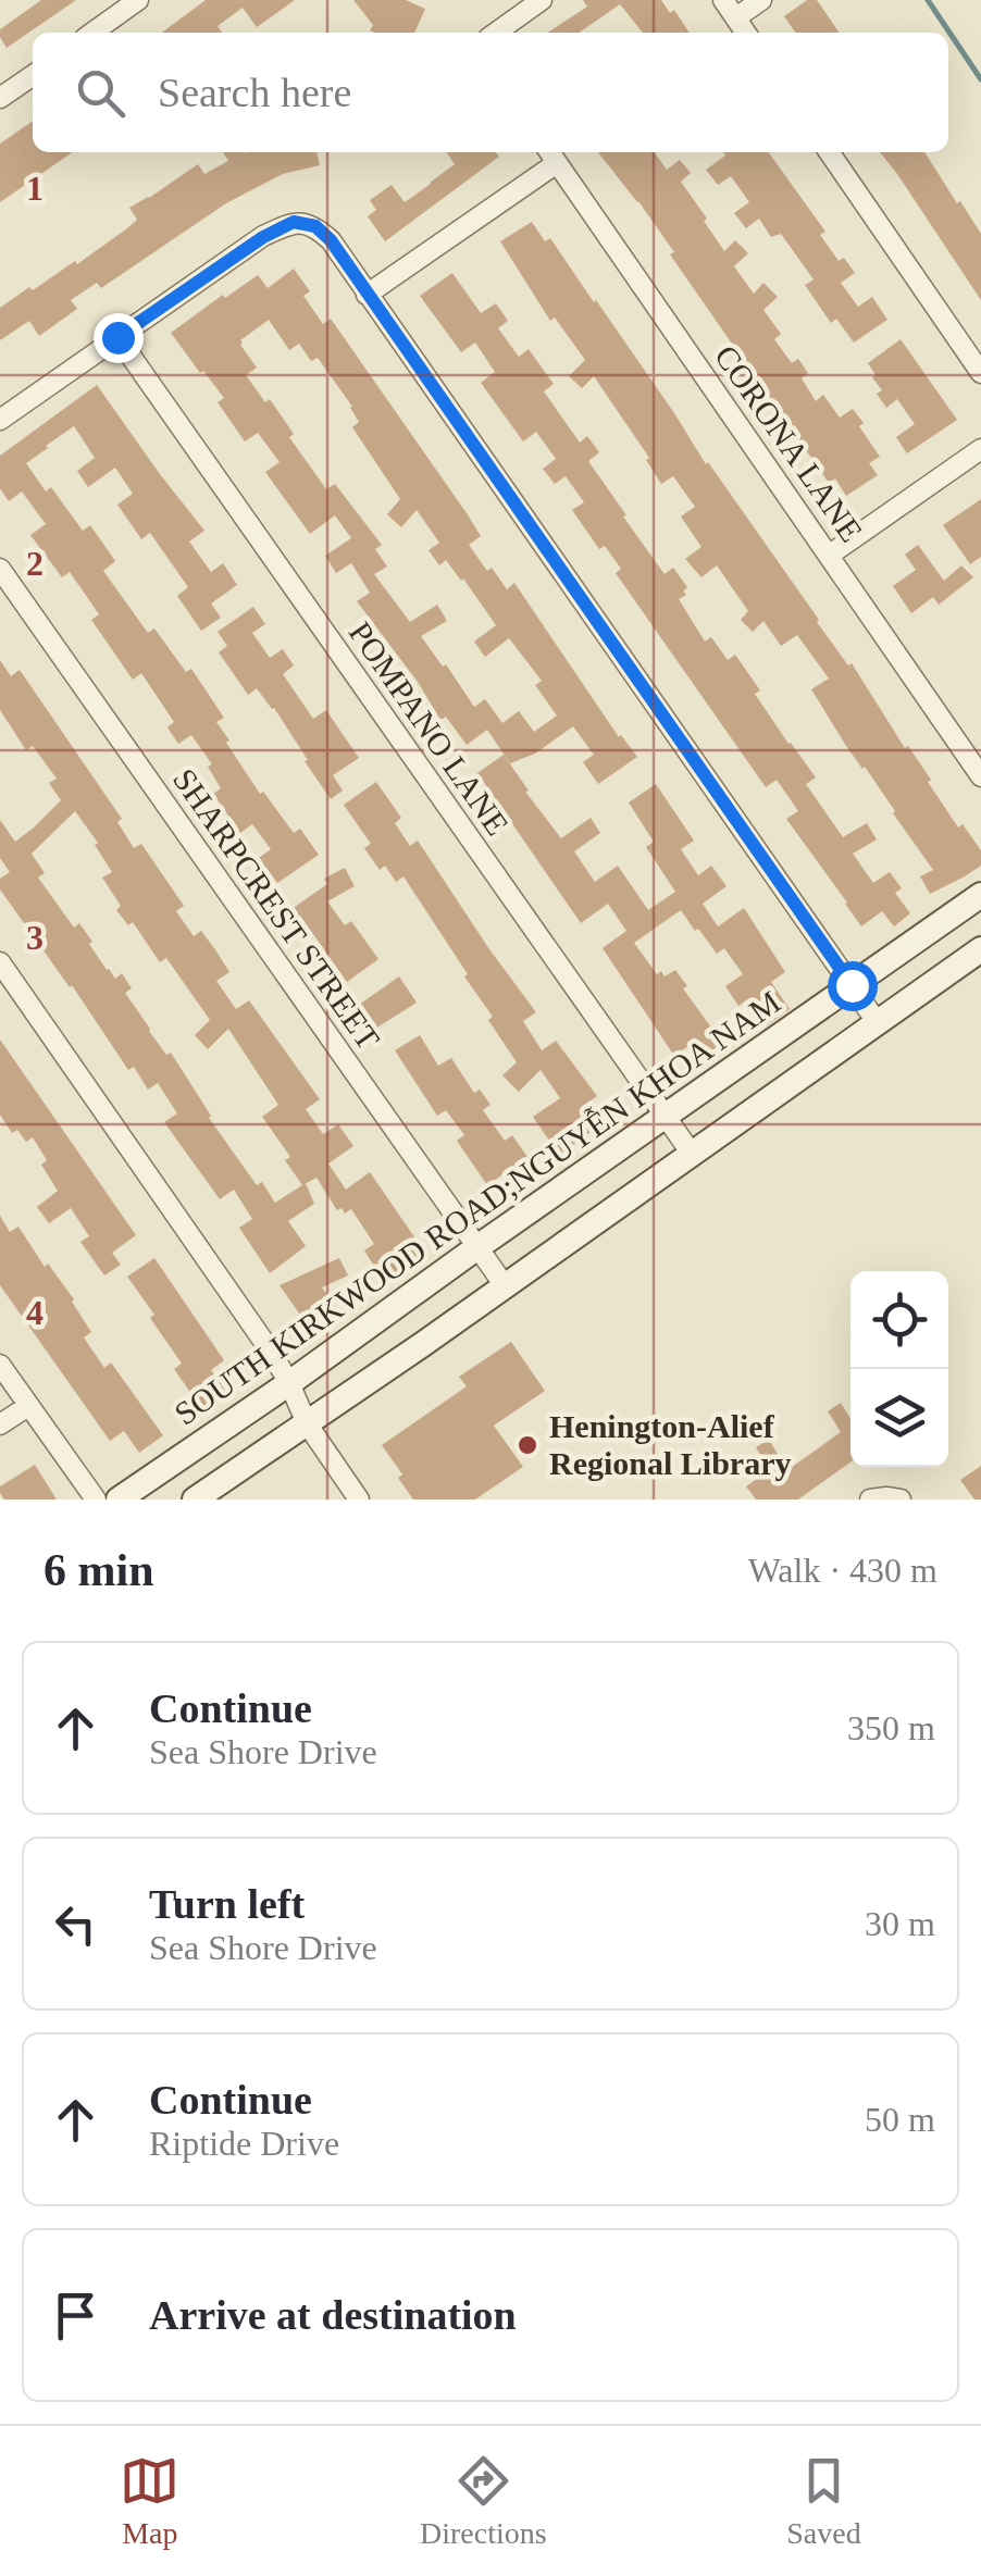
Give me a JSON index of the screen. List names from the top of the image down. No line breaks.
{"streets":{"main road":["SOUTH KIRKWOOD ROAD;NGUYỄN KHOA NAM"],"street":["CORONA LANE","POMPANO LANE","SHARPCREST STREET"]},"crossings":[["POMPANO LANE","SOUTH KIRKWOOD ROAD;NGUYỄN KHOA NAM"],["SHARPCREST STREET","SOUTH KIRKWOOD ROAD;NGUYỄN KHOA NAM"]],"places":["Henington-Alief Regional Library"],"page":{"search":"Search here","heading":["6 min","Walk · 430 m"],"list":[["Continue","Sea Shore Drive","350 m"],["Turn left","Sea Shore Drive","30 m"],["Continue","Riptide Drive","50 m"],"Arrive at destination"],"nav":["Map","Directions","Saved"]},"grid":{"rows":["1","2","3","4"]}}
